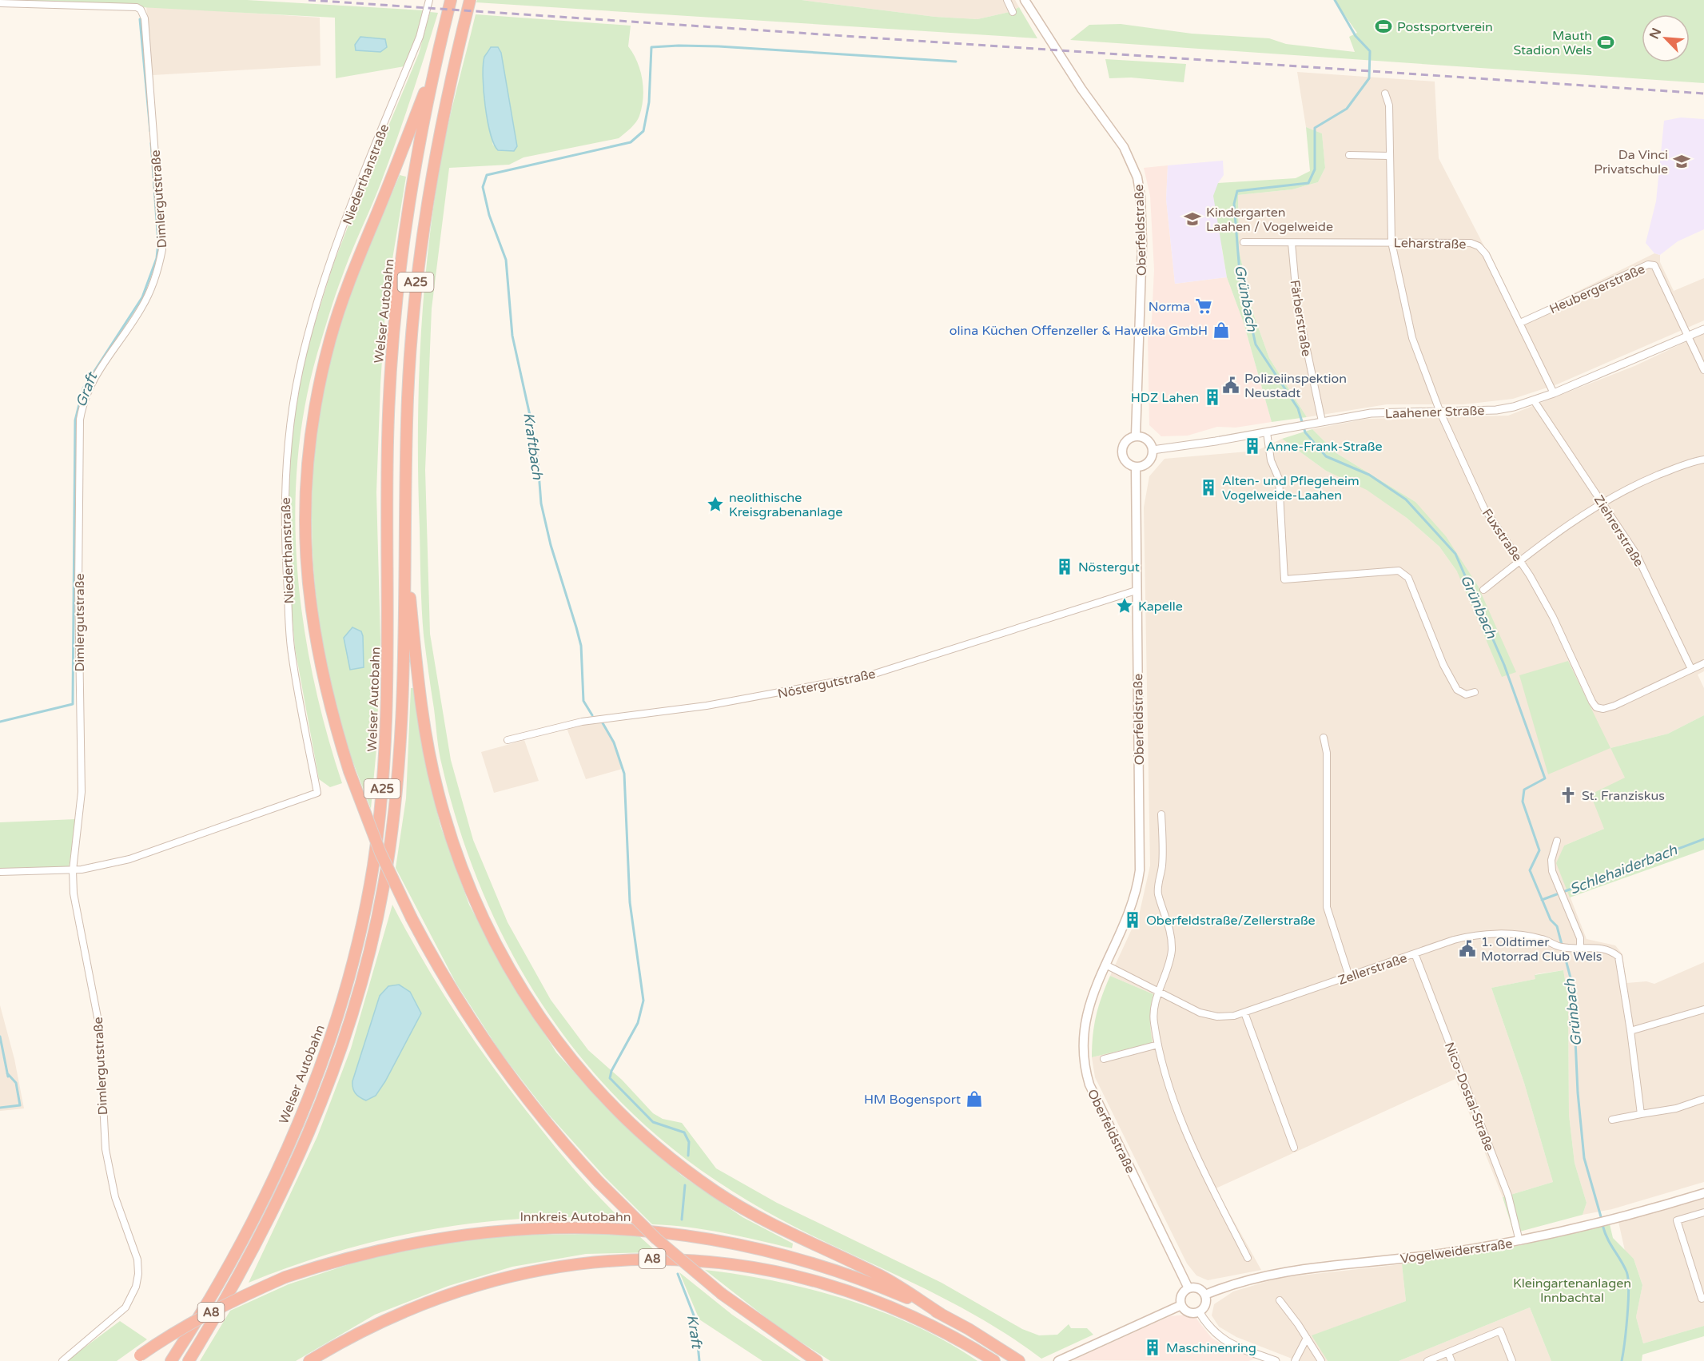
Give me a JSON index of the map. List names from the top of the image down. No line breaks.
{"streets":{"highway":["A25","Welser Autobahn","Innkreis Autobahn","A8"],"main road":["Oberfeldstraße","Vogelweiderstraße"],"street":["Niederthanstraße","Dimlergutstraße","Leharstraße","Heubergerstraße","Färberstraße","Laahener Straße","Ziehrerstraße","Fuxstraße","Nöstergutstraße","Zellerstraße","Nico-Dostal-Straße"]},"crossings":[["Niederthanstraße","Dimlergutstraße"],["Oberfeldstraße","Laahener Straße"],["Oberfeldstraße","Nöstergutstraße"],["Oberfeldstraße","Vogelweiderstraße"],["Leharstraße","Heubergerstraße"],["Leharstraße","Färberstraße"],["Leharstraße","Laahener Straße"],["Leharstraße","Fuxstraße"],["Heubergerstraße","Laahener Straße"],["Färberstraße","Laahener Straße"],["Laahener Straße","Ziehrerstraße"],["Laahener Straße","Fuxstraße"],["Ziehrerstraße","Fuxstraße"],["Zellerstraße","Nico-Dostal-Straße"],["Nico-Dostal-Straße","Vogelweiderstraße"]],"water":["Grünbach","Graft","Kraftbach","Schlehaiderbach","Kraft"],"parks":["Kleingartenanlagen Innbachtal"],"places":{"sports":["Postsportverein","Mauth Stadion Wels"],"school or university":["Da Vinci Privatschule","Kindergarten Laahen / Vogelweide"],"supermarket":["Norma"],"shop":["olina Küchen Offenzeller & Hawelka GmbH","HM Bogensport"],"public building":["Polizeiinspektion Neustadt","1. Oldtimer Motorrad Club Wels"],"building":["HDZ Lahen","Anne-Frank-Straße","Alten- und Pflegeheim Vogelweide-Laahen","Nöstergut","Oberfeldstraße/Zellerstraße","Maschinenring"],"place":["neolithische Kreisgrabenanlage","Kapelle"],"church":["St. Franziskus"]},"north":"top left"}
